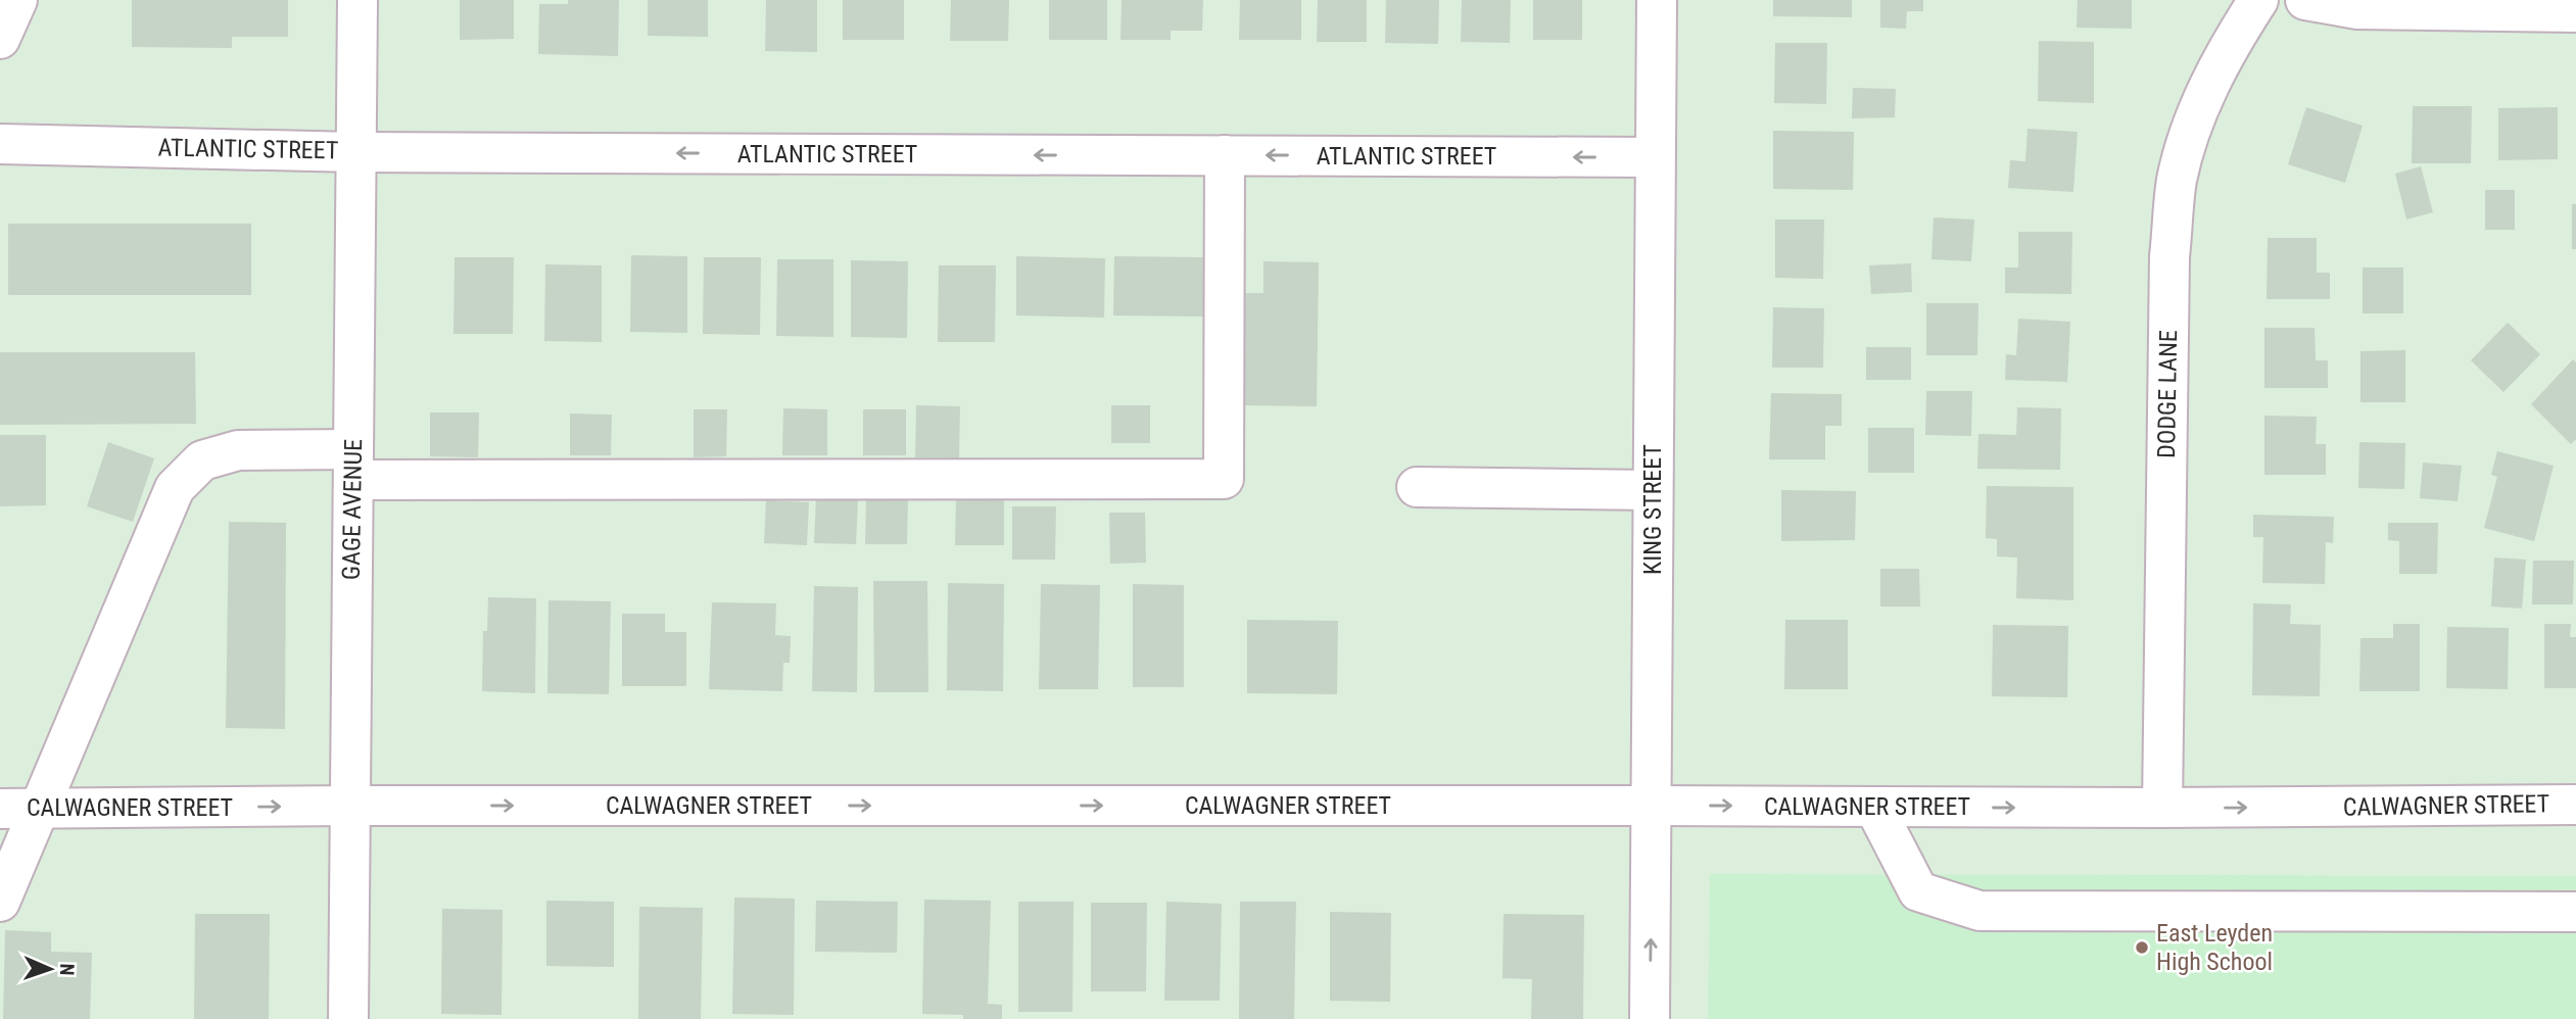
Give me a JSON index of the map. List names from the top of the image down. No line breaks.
{"streets":{"street":["ATLANTIC STREET","DODGE LANE","GAGE AVENUE","KING STREET","CALWAGNER STREET"]},"crossings":[["ATLANTIC STREET","GAGE AVENUE"],["ATLANTIC STREET","KING STREET"],["DODGE LANE","CALWAGNER STREET"],["GAGE AVENUE","CALWAGNER STREET"],["KING STREET","CALWAGNER STREET"]],"one_way":["ATLANTIC STREET"],"places":["East Leyden High School"],"north":"right"}
